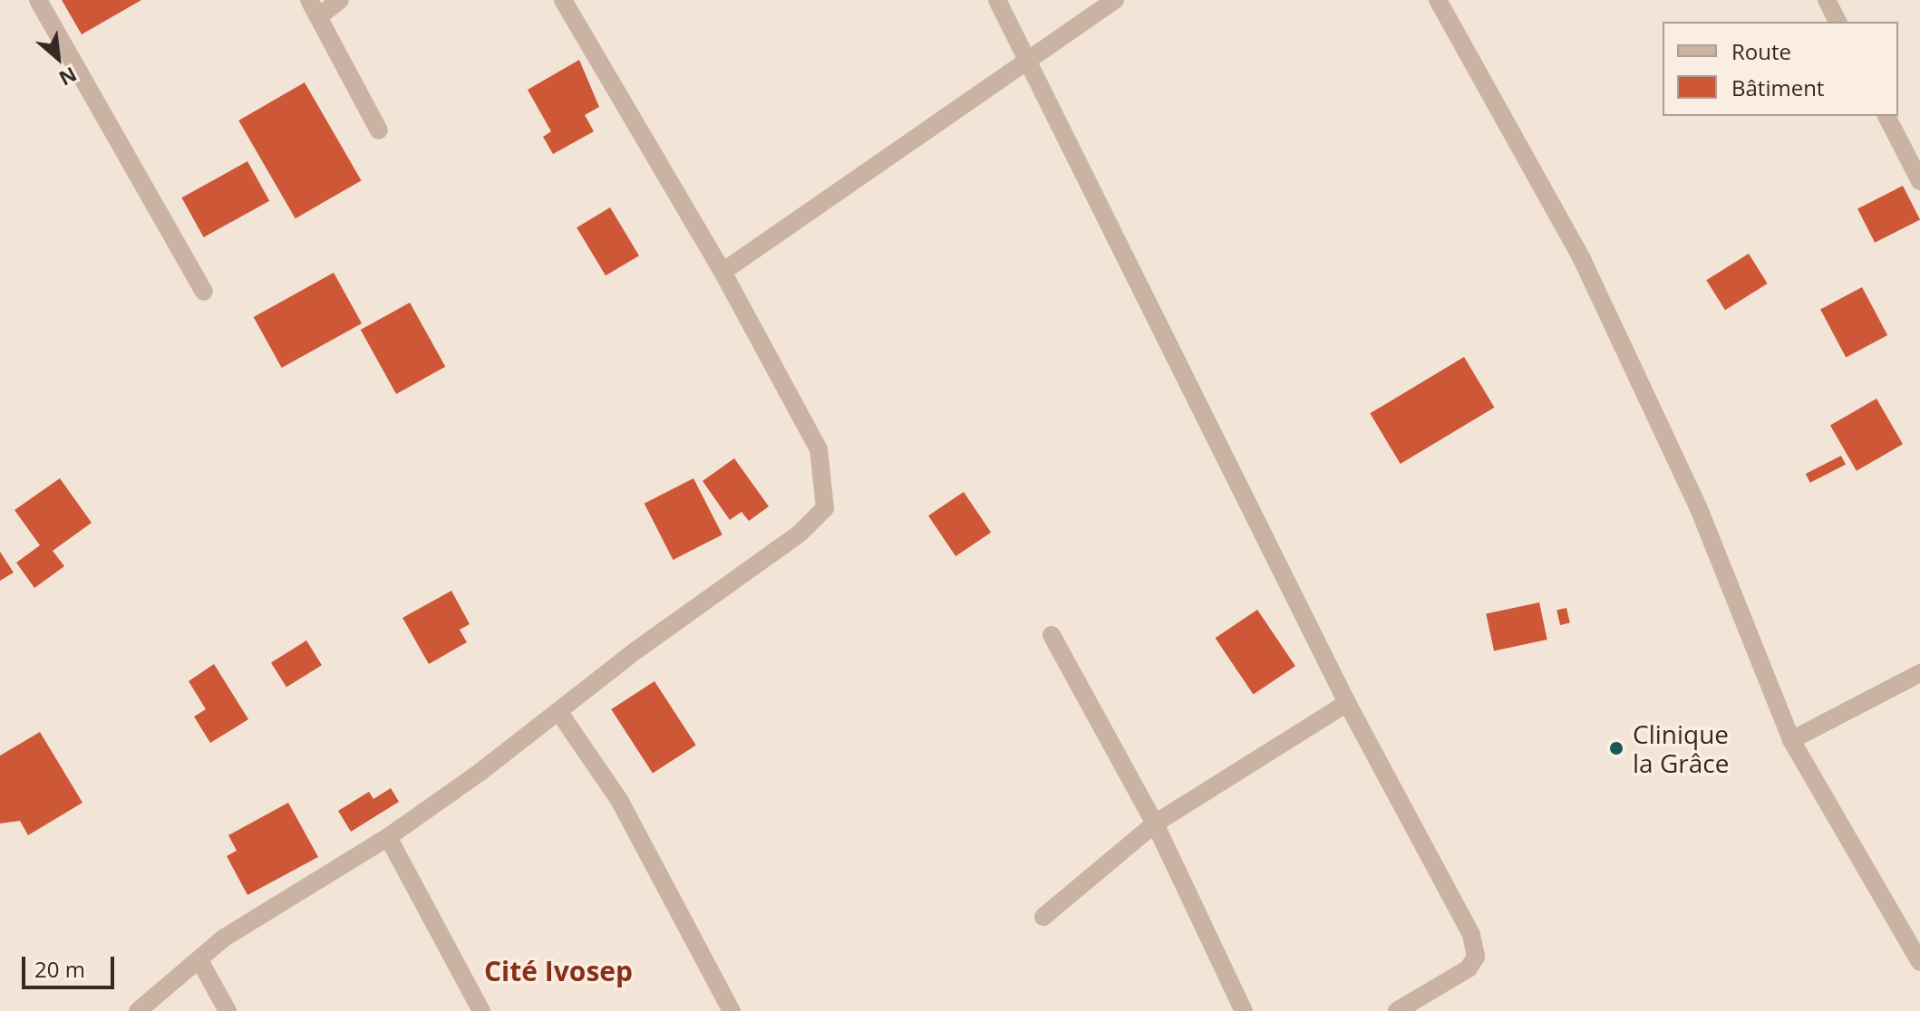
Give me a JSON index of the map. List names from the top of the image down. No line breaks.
{"districts":["Cité Ivosep"],"places":["Clinique la Grâce"],"legend":["Route","Bâtiment"],"scale_bar":"20 m","north":"bottom right"}
